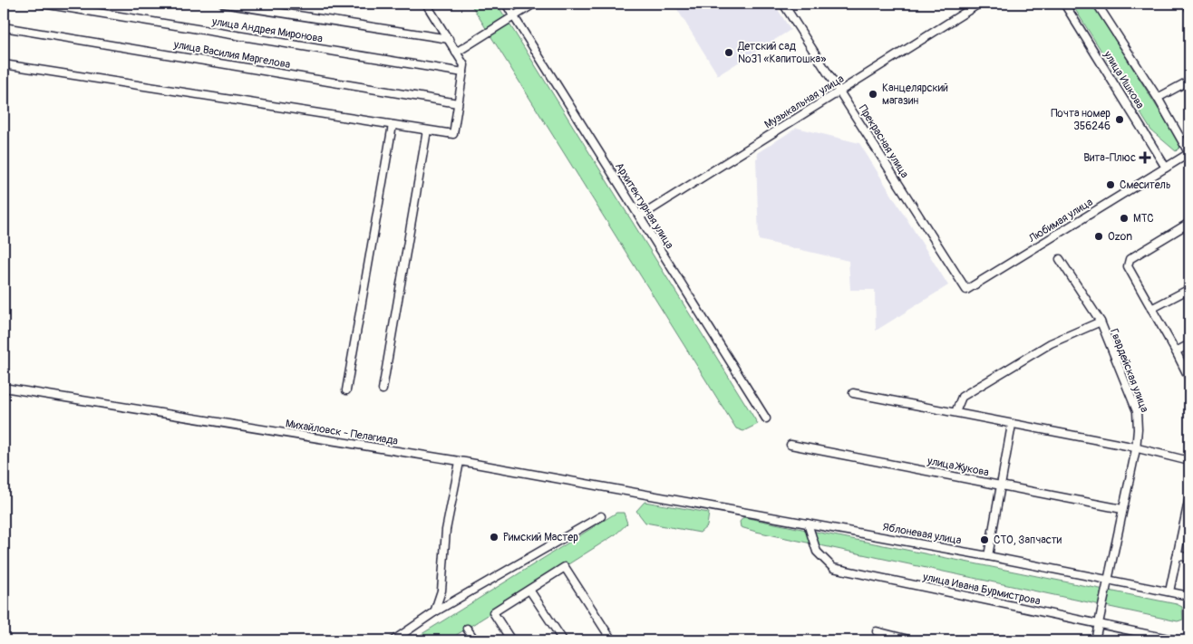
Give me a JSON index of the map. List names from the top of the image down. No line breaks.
{"streets":{"street":["улица Андрея Миронова","улица Василия Маргелова","улица Ишкова","Музыкальная улица","Прекрасная улица","Архитектурная улица","Любимая улица","Гвардейская улица","Михайловск - Пелагиада","улица Жукова","Яблоневая улица","улица Ивана Бурмистрова"]},"crossings":[["улица Ишкова","Любимая улица"],["Музыкальная улица","Прекрасная улица"],["Музыкальная улица","Архитектурная улица"],["Прекрасная улица","Любимая улица"],["Гвардейская улица","улица Жукова"],["Гвардейская улица","Яблоневая улица"],["Гвардейская улица","улица Ивана Бурмистрова"],["Михайловск - Пелагиада","Яблоневая улица"],["Яблоневая улица","улица Ивана Бурмистрова"]],"places":{"other":["Детский сад №31 «Капитошка»","Канцелярский магазин","Почта номер 356246","Смеситель","МТС","Ozon","Римский Мастер","СТО, Запчасти"],"health":["Вита-Плюс"]}}
